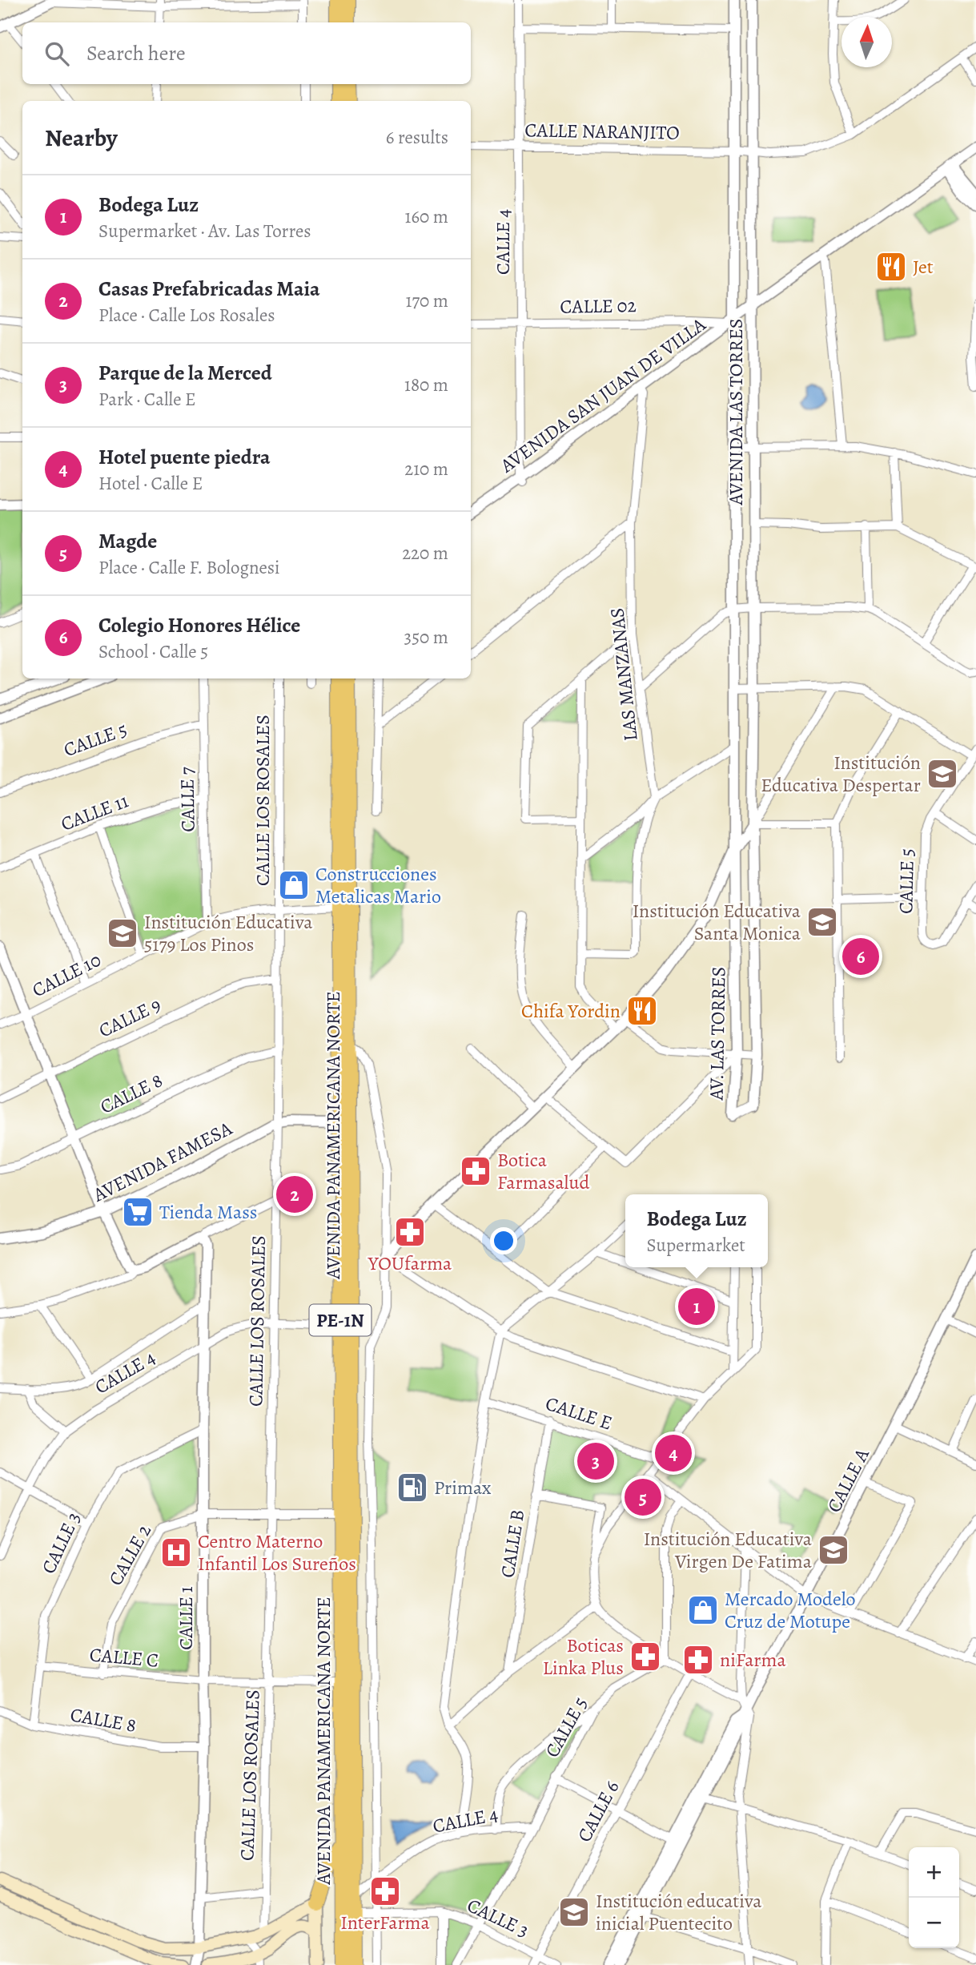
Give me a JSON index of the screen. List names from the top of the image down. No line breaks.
{"streets":{"highway":["AVENIDA PANAMERICANA NORTE","PE-1N"],"street":["CALLE NARANJITO","CALLE 4","CALLE 02","AVENIDA SAN JUAN DE VILLA","AVENIDA LAS TORRES","LAS MANZANAS","CALLE 5","CALLE 7","CALLE LOS ROSALES","CALLE 11","CALLE 10","CALLE 9","AV. LAS TORRES","CALLE 8","AVENIDA FAMESA","CALLE E","CALLE A","CALLE 3","CALLE B","CALLE 2","CALLE 1","CALLE C","CALLE 6"]},"crossings":[["CALLE NARANJITO","CALLE 4"],["CALLE NARANJITO","AVENIDA LAS TORRES"],["CALLE 4","CALLE 02"],["CALLE 4","AVENIDA SAN JUAN DE VILLA"],["CALLE 4","CALLE 5"],["CALLE 4","CALLE LOS ROSALES"],["CALLE 4","AVENIDA PANAMERICANA NORTE"],["CALLE 4","CALLE 1"],["CALLE 02","AVENIDA SAN JUAN DE VILLA"],["CALLE 02","AVENIDA LAS TORRES"],["AVENIDA SAN JUAN DE VILLA","AVENIDA LAS TORRES"],["AVENIDA SAN JUAN DE VILLA","LAS MANZANAS"],["AVENIDA LAS TORRES","AV. LAS TORRES"],["CALLE 5","CALLE 7"],["CALLE 5","CALLE 3"],["CALLE 7","CALLE 11"],["CALLE 7","CALLE 10"],["CALLE LOS ROSALES","CALLE 10"],["CALLE LOS ROSALES","CALLE 9"],["CALLE LOS ROSALES","CALLE 8"],["CALLE LOS ROSALES","AVENIDA FAMESA"],["CALLE LOS ROSALES","CALLE 2"],["CALLE LOS ROSALES","CALLE C"],["CALLE 10","AVENIDA PANAMERICANA NORTE"],["CALLE 8","CALLE 3"],["CALLE 8","CALLE 1"],["AVENIDA PANAMERICANA NORTE","AVENIDA FAMESA"],["AVENIDA PANAMERICANA NORTE","CALLE 3"],["AVENIDA PANAMERICANA NORTE","CALLE 2"],["AVENIDA PANAMERICANA NORTE","CALLE C"],["CALLE E","CALLE B"],["CALLE 3","CALLE 1"],["CALLE 3","CALLE C"],["CALLE 3","CALLE 6"],["CALLE 2","CALLE 1"],["CALLE 2","CALLE C"],["CALLE 1","CALLE C"]],"places":{"restaurant":["Jet","Chifa Yordin"],"school or university":["Institución Educativa Despertar","Institución Educativa Santa Monica","Institución Educativa 5179 Los Pinos","Institución Educativa Virgen De Fatima","Institución educativa inicial Puentecito"],"shop":["Construcciones Metalicas Mario","Mercado Modelo Cruz de Motupe"],"pharmacy":["Botica Farmasalud","YOUfarma","Boticas Linka Plus","niFarma","InterFarma"],"supermarket":["Tienda Mass"],"fuel station":["Primax"],"hospital":["Centro Materno Infantil Los Sureños"]},"north":"top","page":{"search":"Search here","heading":["Nearby","6 results"],"list":[{"mark":"1","name":"Bodega Luz","note":"Supermarket · Av. Las Torres","value":"160 m"},{"mark":"2","name":"Casas Prefabricadas Maia","note":"Place · Calle Los Rosales","value":"170 m"},{"mark":"3","name":"Parque de la Merced","note":"Park · Calle E","value":"180 m"},{"mark":"4","name":"Hotel puente piedra","note":"Hotel · Calle E","value":"210 m"},{"mark":"5","name":"Magde","note":"Place · Calle F. Bolognesi","value":"220 m"},{"mark":"6","name":"Colegio Honores Hélice","note":"School · Calle 5","value":"350 m"}],"pins":["6","2","1","4","3","5"],"popup":["Bodega Luz","Supermarket"],"map_buttons":["+","−"]}}
